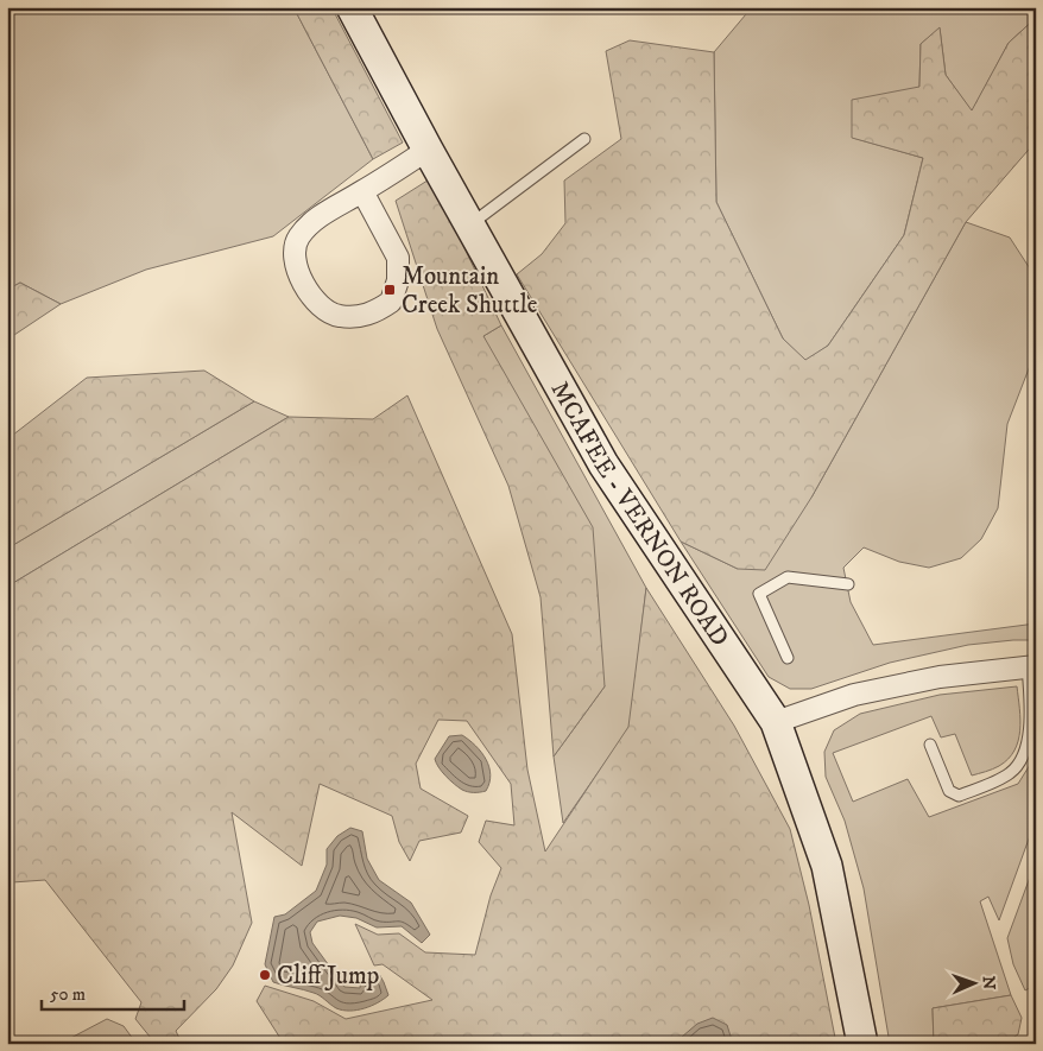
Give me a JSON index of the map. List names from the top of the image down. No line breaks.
{"streets":{"main road":["MCAFEE - VERNON ROAD"]},"places":{"transit":["Mountain Creek Shuttle"],"other":["Cliff Jump"]},"scale_bar":"50 m","north":"right"}
